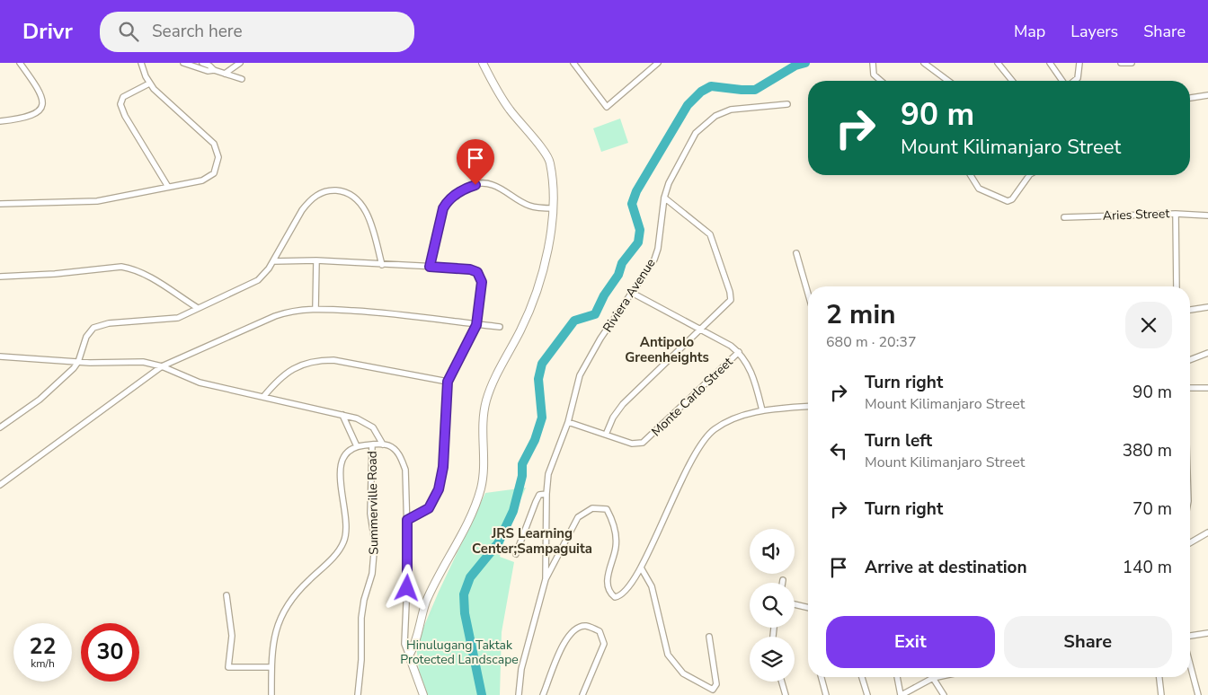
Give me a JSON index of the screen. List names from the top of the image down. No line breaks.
{"streets":{"street":["Aries Street","Riviera Avenue","Monte Carlo Street","Summerville Road"]},"crossings":[["Riviera Avenue","Monte Carlo Street"]],"districts":["Antipolo Greenheights","JRS Learning Center;Sampaguita"],"parks":["Hinulugang Taktak Protected Landscape"],"page":{"header":"Drivr","search":"Search here","nav":["Map","Layers","Share"],"turn":["90 m","Mount Kilimanjaro Street"],"heading":["2 min","680 m · 20:37"],"list":[{"name":"Turn right","note":"Mount Kilimanjaro Street","value":"90 m"},{"name":"Turn left","note":"Mount Kilimanjaro Street","value":"380 m"},{"name":"Turn right","value":"70 m"},{"name":"Arrive at destination","value":"140 m"}],"buttons":["Exit","Share"],"speed":"22 km/h","limit":"30"}}
